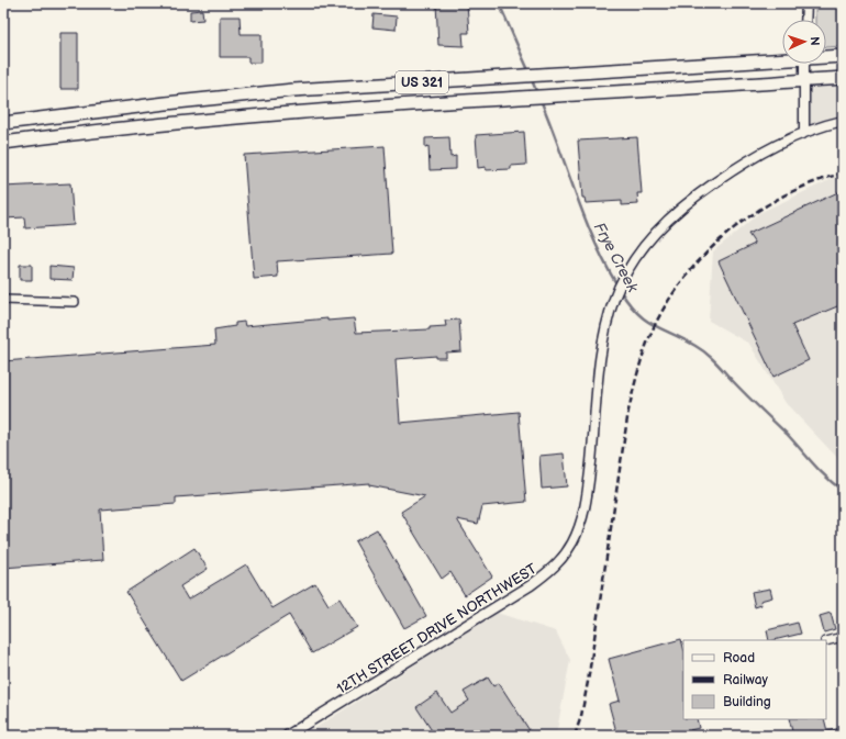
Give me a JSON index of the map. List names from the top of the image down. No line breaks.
{"streets":{"highway":["US 321"],"street":["12TH STREET DRIVE NORTHWEST"]},"water":["Frye Creek"],"legend":["Road","Railway","Building"],"north":"right"}
